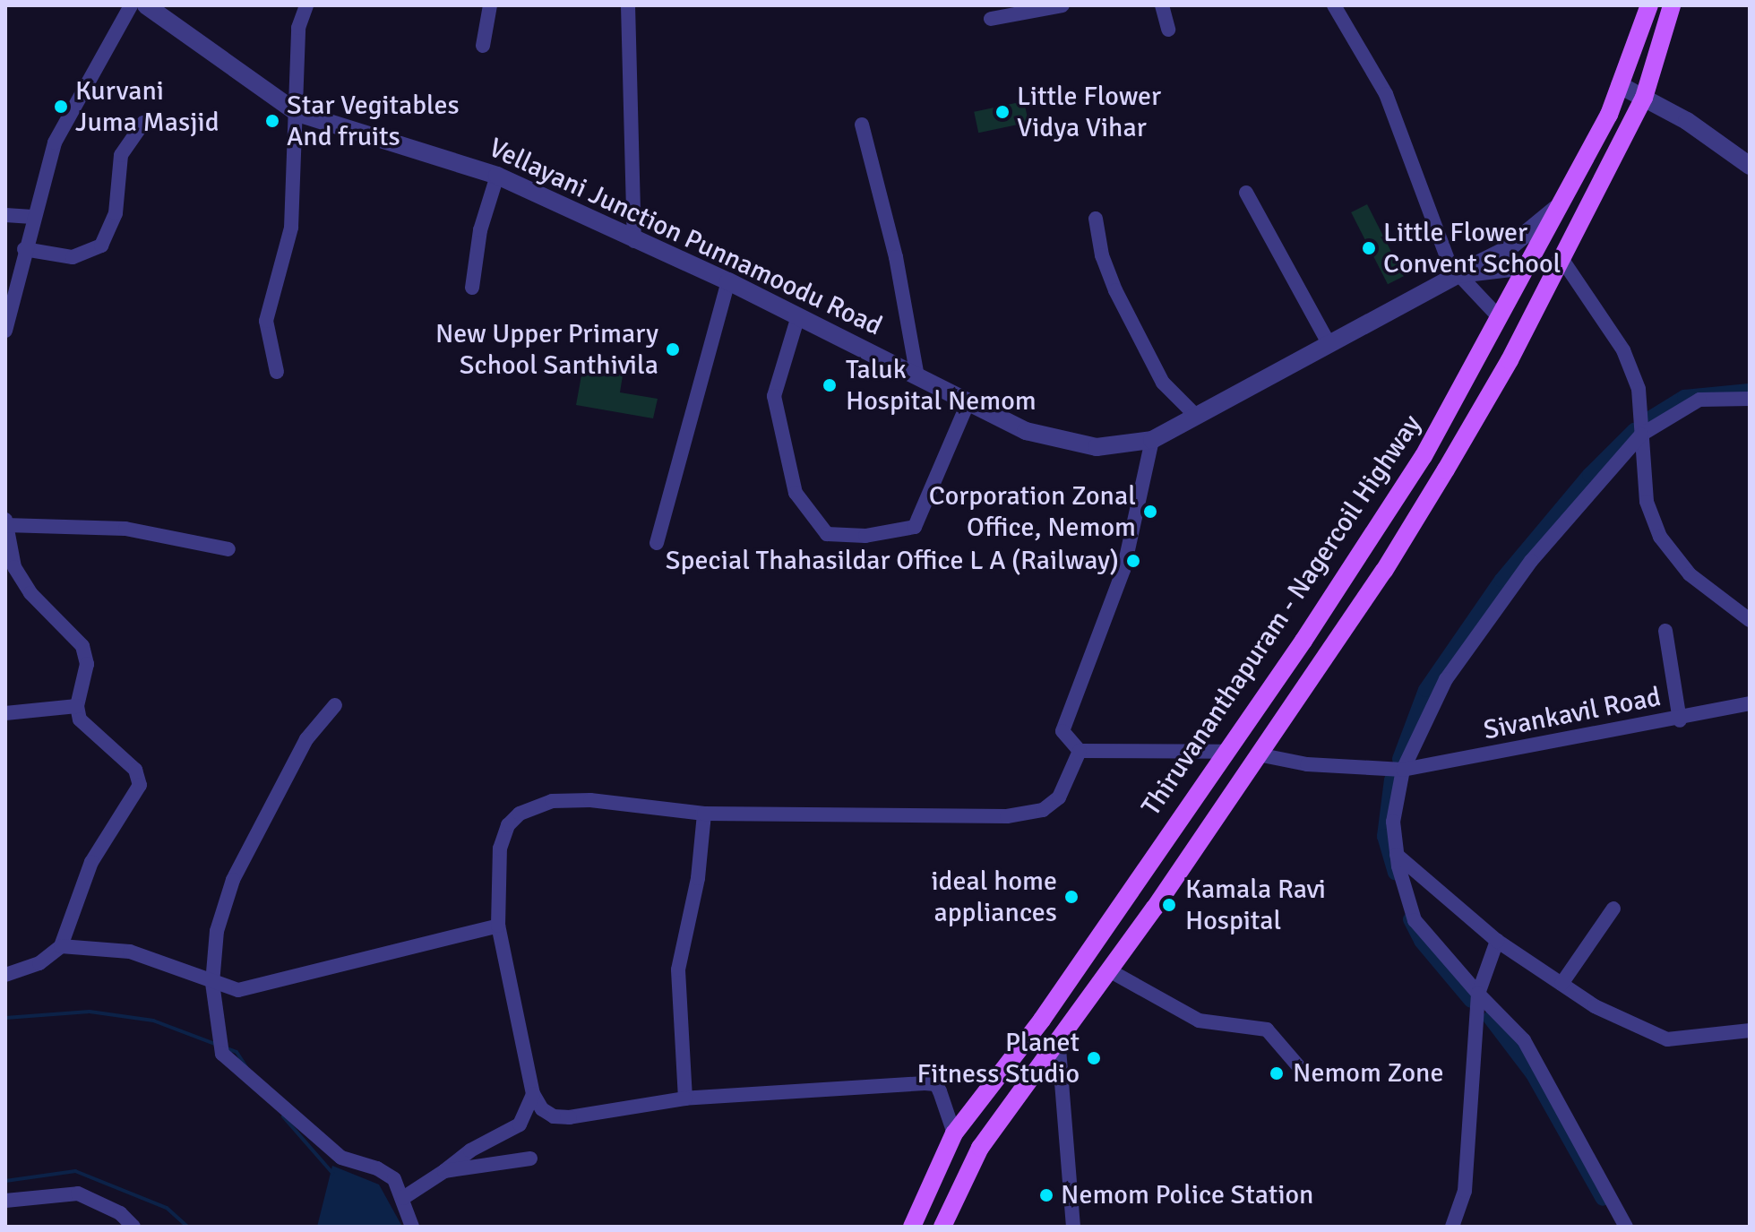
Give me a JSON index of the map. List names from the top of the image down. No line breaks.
{"streets":{"main road":["Thiruvananthapuram - Nagercoil Highway"],"street":["Vellayani Junction Punnamoodu Road","Sivankavil Road"]},"crossings":[["Vellayani Junction Punnamoodu Road","Thiruvananthapuram - Nagercoil Highway"],["Thiruvananthapuram - Nagercoil Highway","Sivankavil Road"]],"places":["Kurvani Juma Masjid","Little Flower Vidya Vihar","Star Vegitables And fruits","Little Flower Convent School","New Upper Primary School Santhivila","Taluk Hospital Nemom","Corporation Zonal Office, Nemom","Special Thahasildar Office L A (Railway)","ideal home appliances","Kamala Ravi Hospital","Planet Fitness Studio","Nemom Zone","Nemom Police Station"]}
